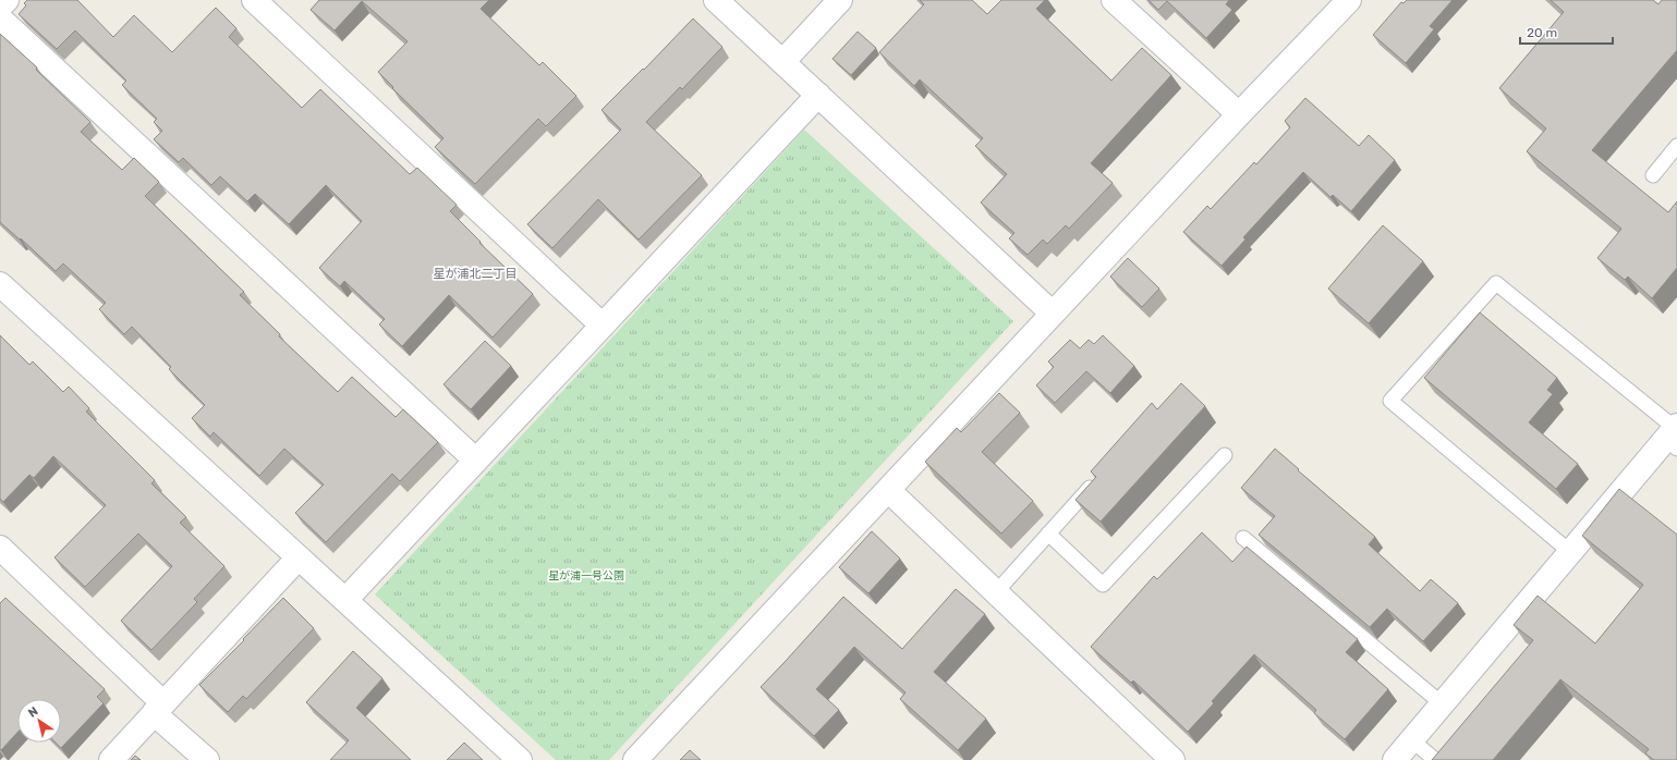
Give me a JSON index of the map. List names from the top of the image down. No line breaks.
{"districts":["星が浦北二丁目"],"parks":["星が浦一号公園"],"scale_bar":"20 m","north":"top left"}
